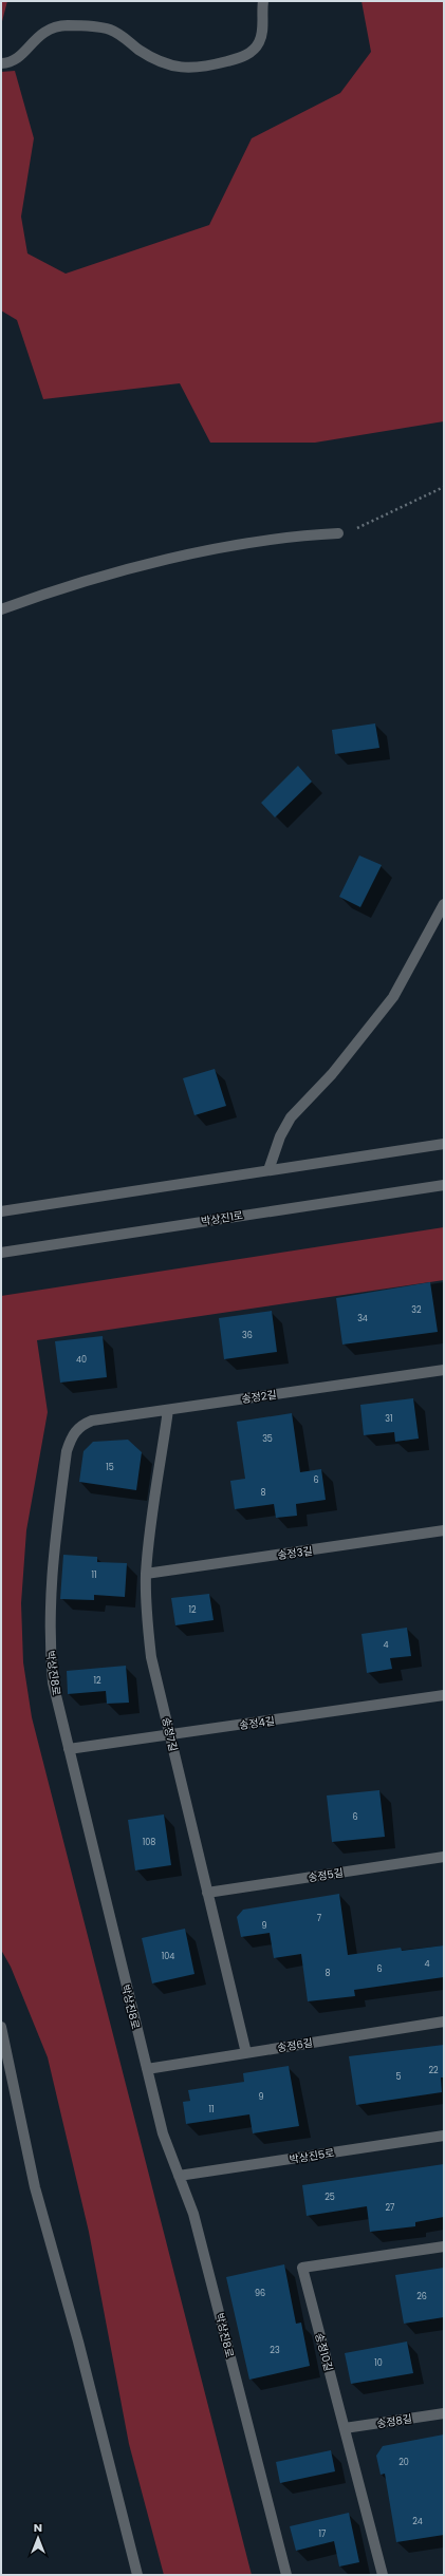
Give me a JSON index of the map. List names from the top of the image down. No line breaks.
{"streets":{"street":["박상진1로","송정2길","송정3길","박상진8로","송정4길","송정7길","송정5길","송정6길","박상진5로","송정10길","송정8길"]},"crossings":[["송정2길","박상진8로"],["송정2길","송정7길"],["송정3길","송정7길"],["박상진8로","송정4길"],["박상진8로","송정6길"],["박상진8로","박상진5로"],["송정4길","송정7길"],["송정7길","송정5길"],["송정7길","송정6길"],["송정10길","송정8길"]],"house_numbers":["32","34","36","40","31","35","15","6","8","11","12","4","12","6","108","7","9","104","4","6","8","22","5","9","11","25","27","96","26","23","10","20","24","17"],"north":"top"}
